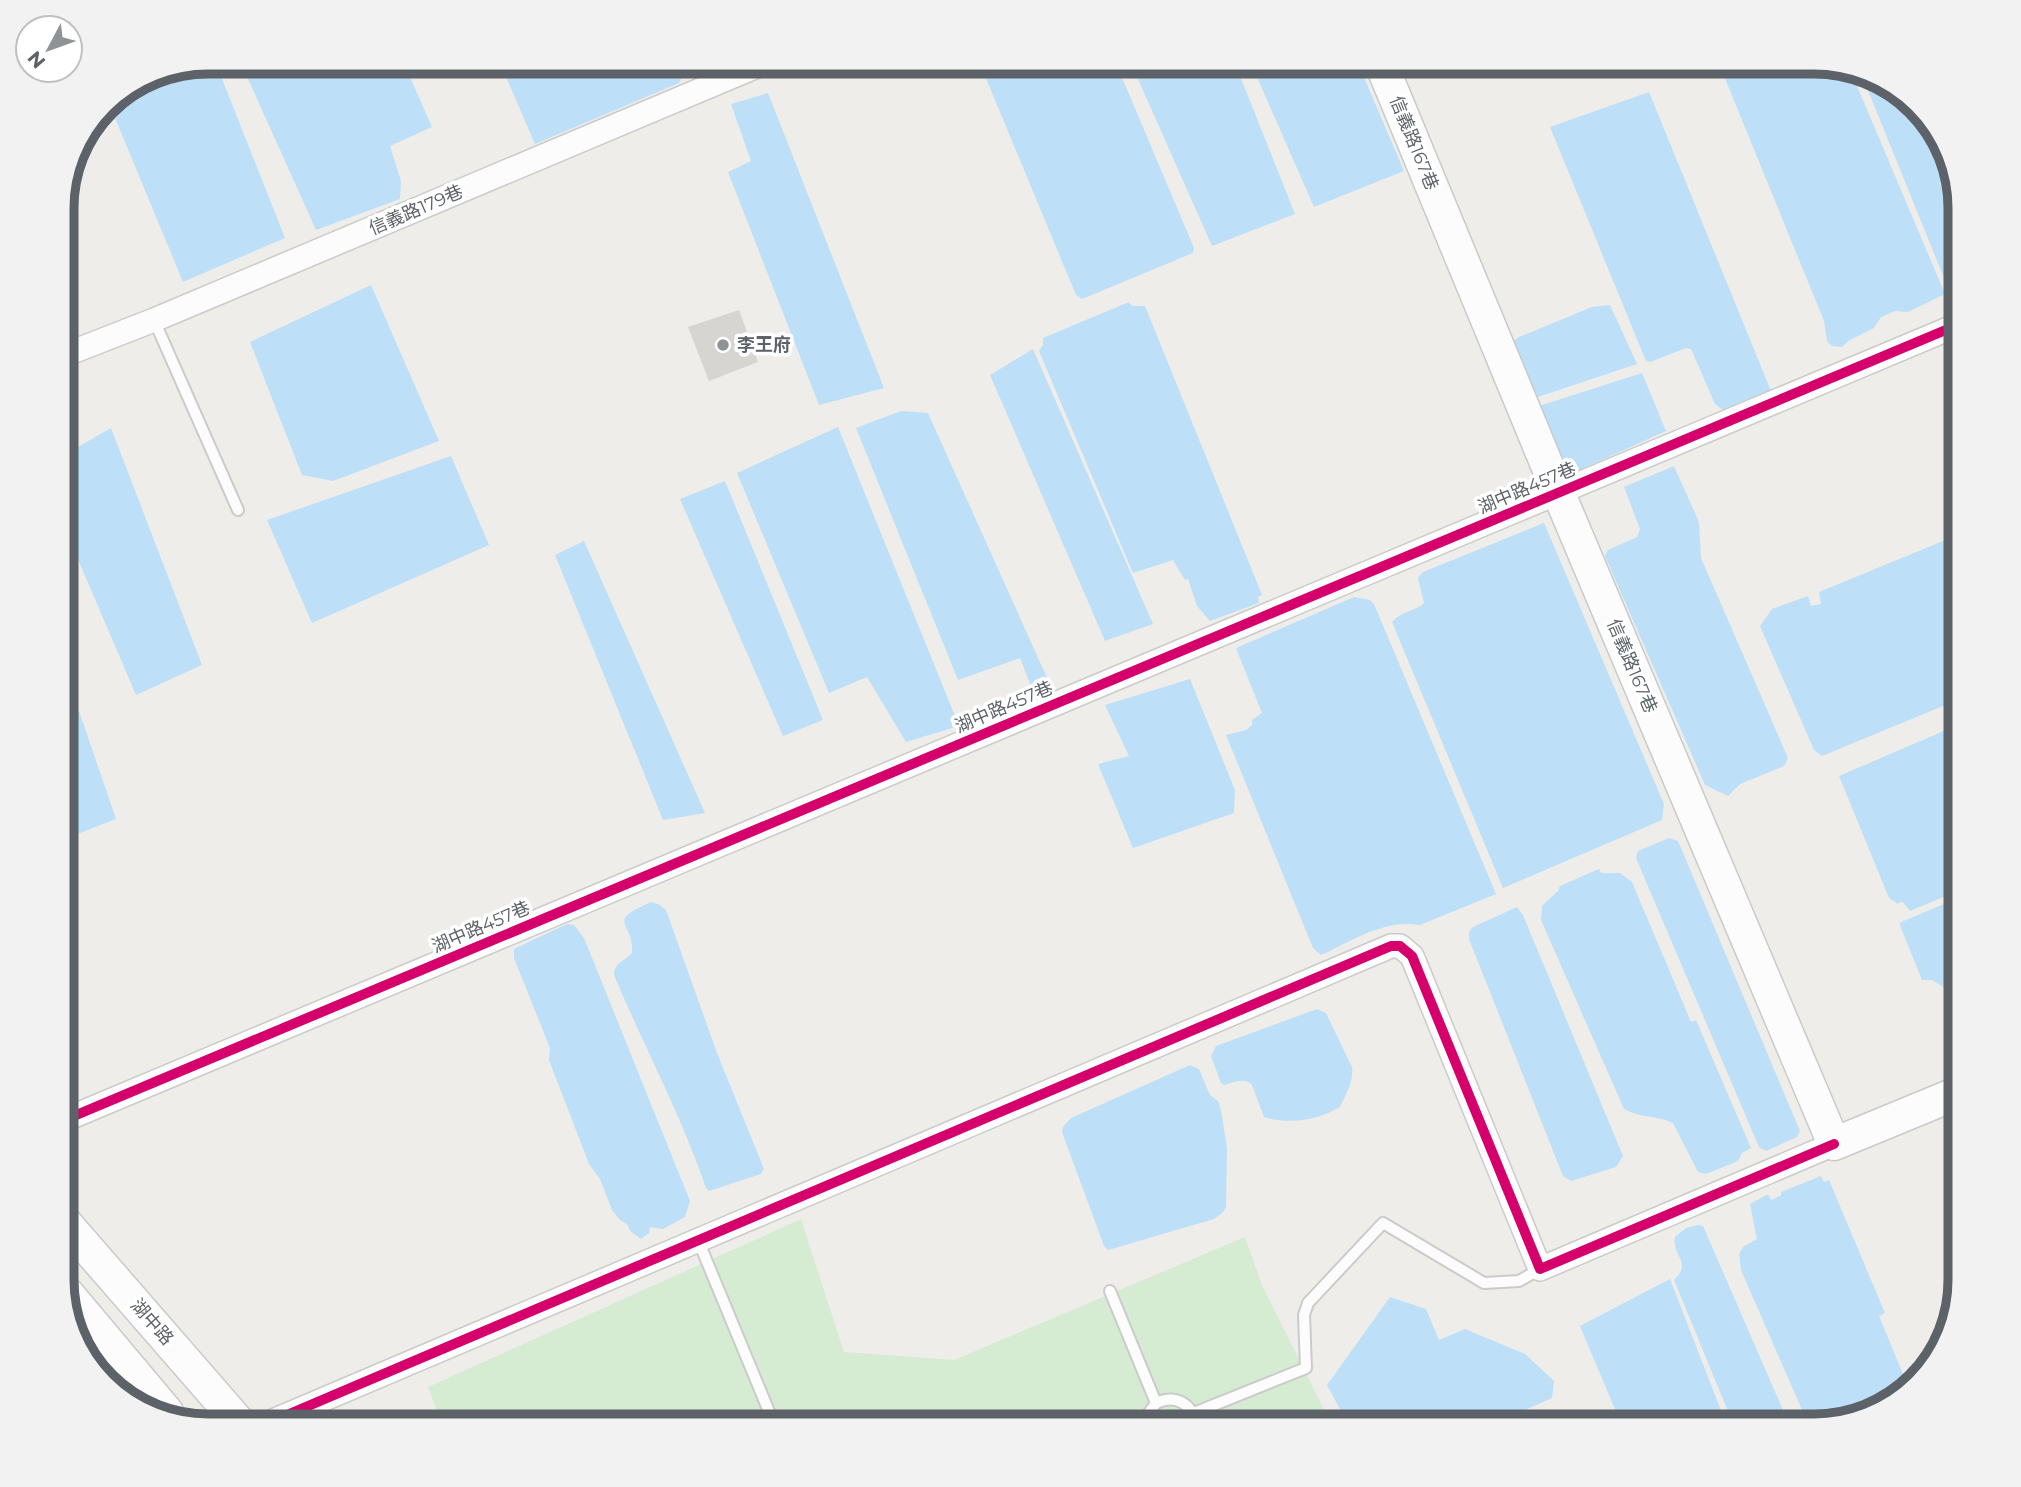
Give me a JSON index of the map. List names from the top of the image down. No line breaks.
{"streets":{"street":["信義路167巷","信義路179巷","湖中路457巷","湖中路"]},"crossings":[["信義路167巷","湖中路457巷"]],"places":["李王府"],"north":"bottom left"}
